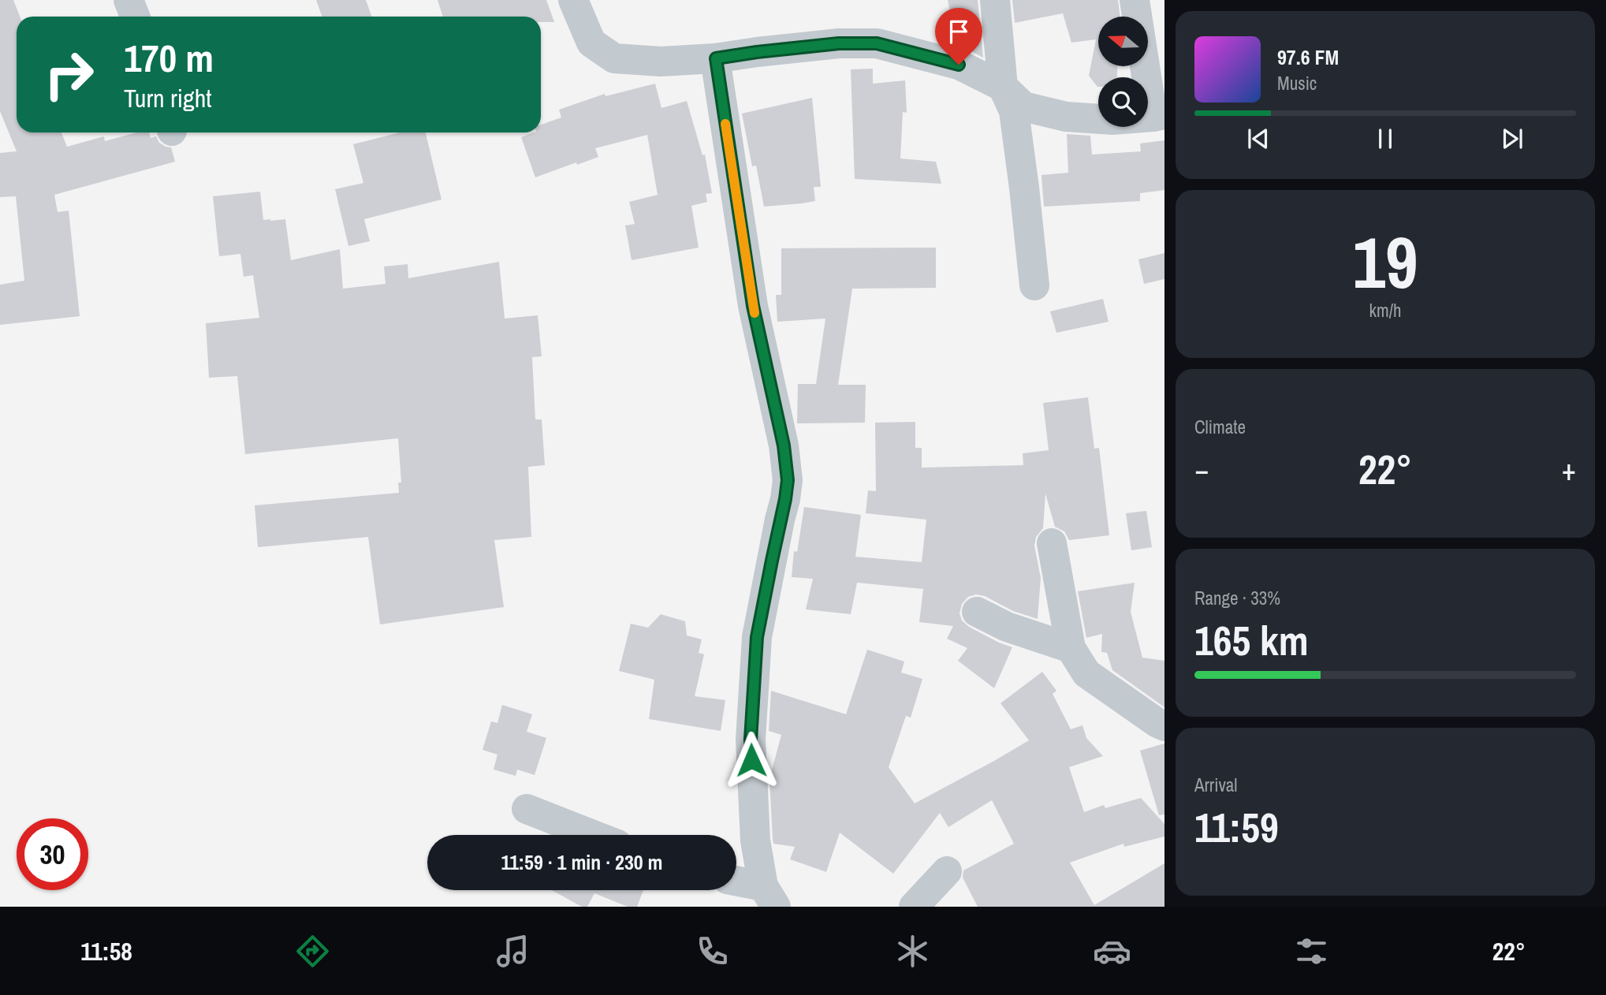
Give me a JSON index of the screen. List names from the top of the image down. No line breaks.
{"north":"left","page":{"turn":["170 m","Turn right"],"song":["97.6 FM","Music"],"tile":[["19","km/h"],"Climate",["Range · 33%","165 km"],["Arrival","11:59"]],"heat":["−","22°","+"],"limit":"30","trip":"11:59 · 1 min · 230 m","tabs":["11:58","22°"]}}
